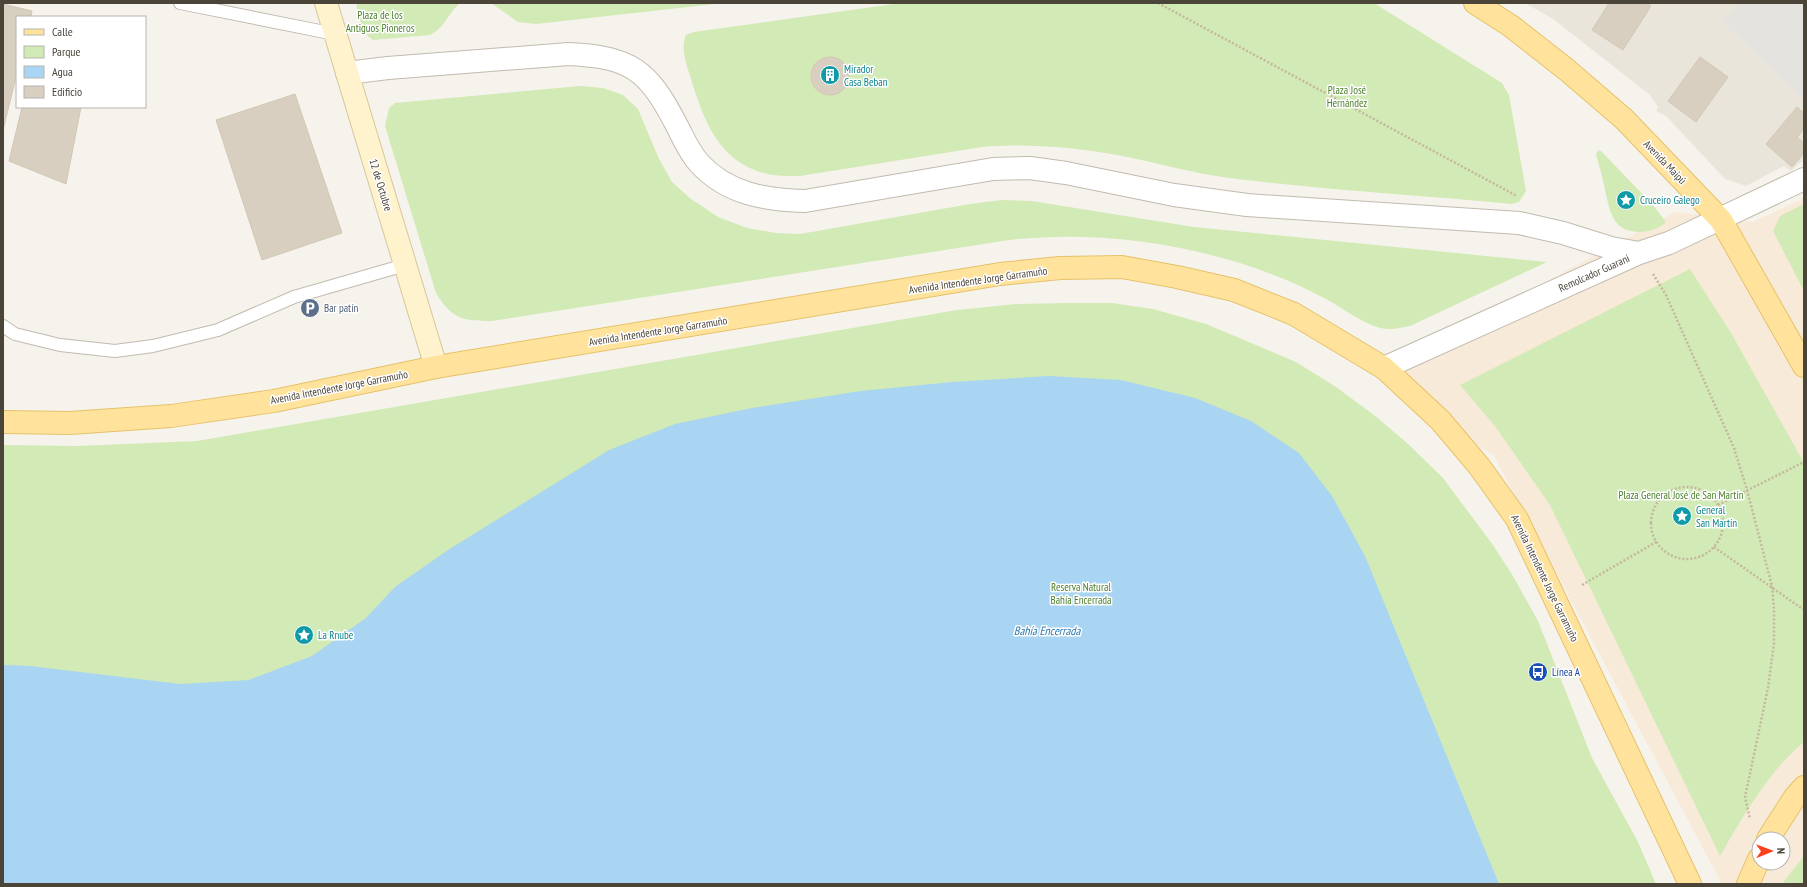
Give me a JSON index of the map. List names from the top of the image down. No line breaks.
{"streets":{"main road":["Avenida Maipú","12 de Octubre","Avenida Intendente Jorge Garramuño"],"street":["Remolcador Guarani"]},"crossings":[["Avenida Maipú","Remolcador Guarani"],["12 de Octubre","Avenida Intendente Jorge Garramuño"],["Remolcador Guarani","Avenida Intendente Jorge Garramuño"]],"water":["Bahía Encerrada"],"parks":["Plaza de los Antiguos Pioneros","Plaza José Hernández","Plaza General José de San Martín","Reserva Natural Bahía Encerrada"],"places":{"building":["Mirador Casa Beban"],"place":["Cruceiro Galego","General San Martín","La Rnube"],"parking":["Bar patín"],"bus stop":["Línea A"]},"legend":["Calle","Parque","Agua","Edificio"],"north":"right"}
